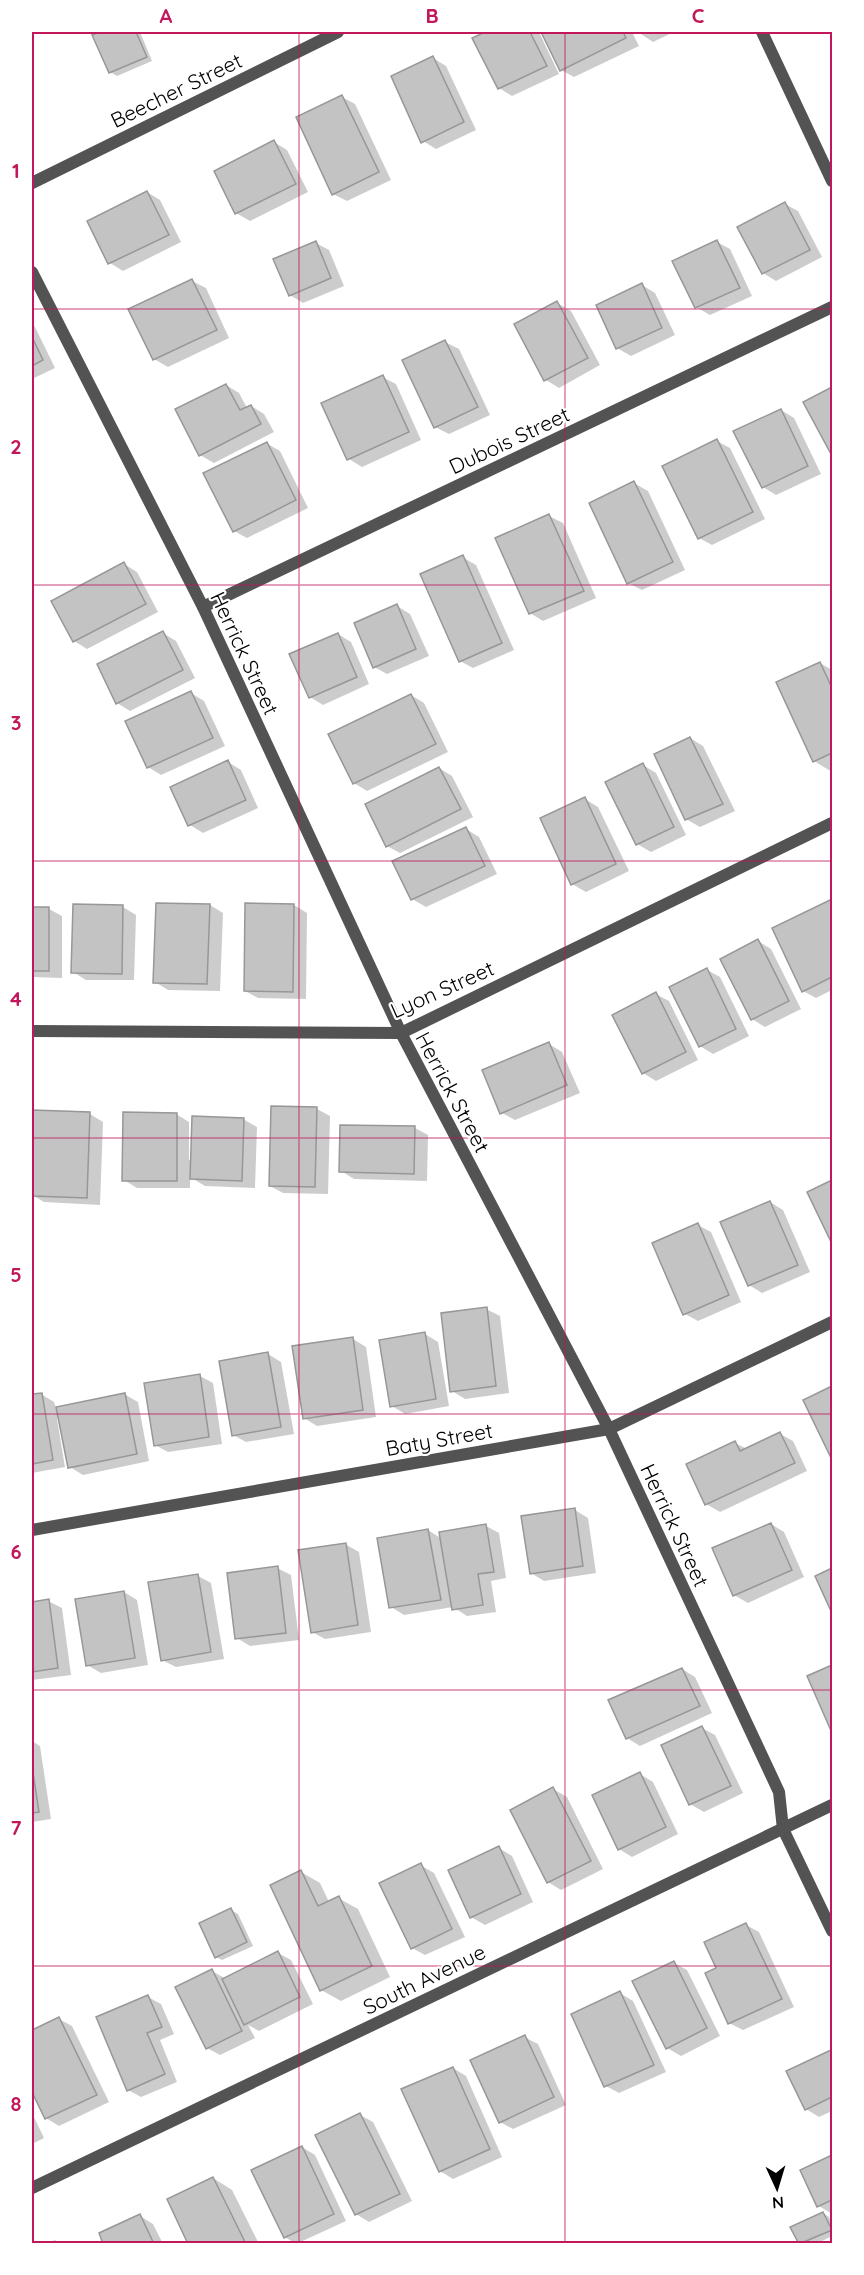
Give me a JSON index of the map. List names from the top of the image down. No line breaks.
{"streets":{"street":["Beecher Street","Dubois Street","Herrick Street","Lyon Street","Baty Street","South Avenue"]},"crossings":[["Dubois Street","Herrick Street"],["Herrick Street","Lyon Street"],["Herrick Street","Baty Street"],["Herrick Street","South Avenue"]],"north":"bottom","grid":{"columns":["A","B","C"],"rows":["1","2","3","4","5","6","7","8"]}}
